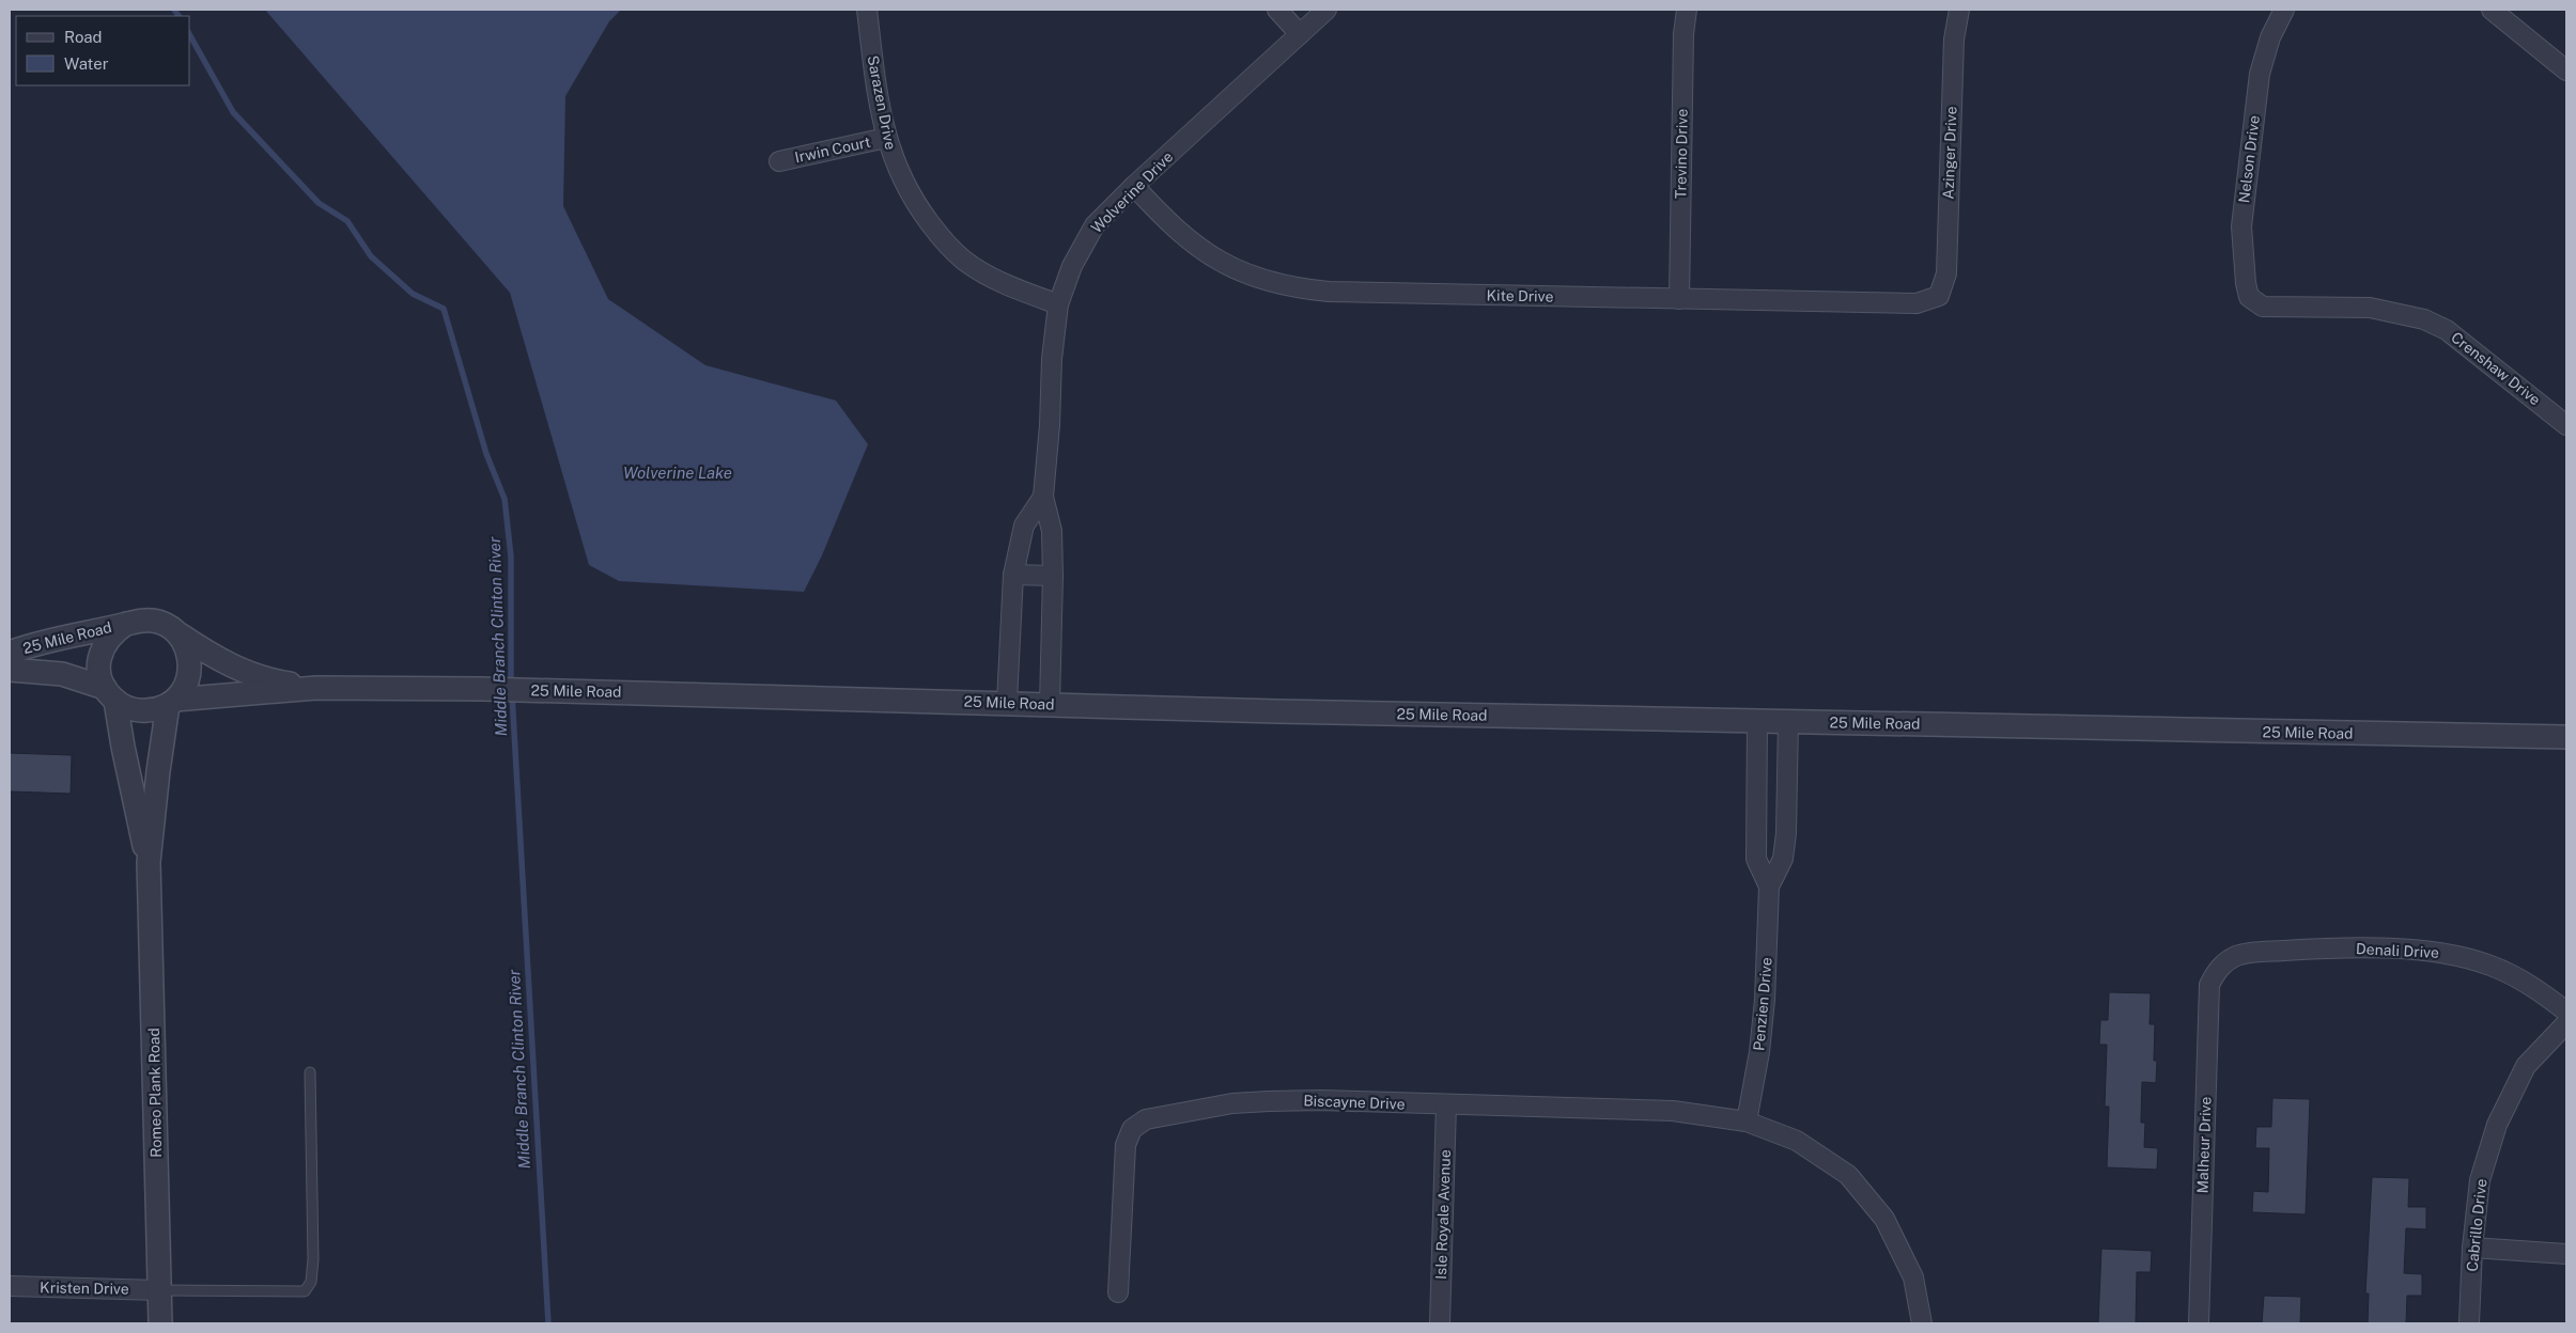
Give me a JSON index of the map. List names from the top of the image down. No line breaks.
{"streets":{"street":["Sarazen Drive","Irwin Court","Azinger Drive","Trevino Drive","Nelson Drive","Wolverine Drive","Kite Drive","Crenshaw Drive","25 Mile Road","Denali Drive","Penzien Drive","Romeo Plank Road","Biscayne Drive","Malheur Drive","Isle Royale Avenue","Cabrillo Drive","Kristen Drive"]},"crossings":[["Sarazen Drive","Irwin Court"],["Sarazen Drive","Wolverine Drive"],["Azinger Drive","Kite Drive"],["Trevino Drive","Kite Drive"],["Nelson Drive","Crenshaw Drive"],["Wolverine Drive","Kite Drive"],["Wolverine Drive","25 Mile Road"],["25 Mile Road","Penzien Drive"],["25 Mile Road","Romeo Plank Road"],["Denali Drive","Malheur Drive"],["Penzien Drive","Biscayne Drive"],["Romeo Plank Road","Kristen Drive"],["Biscayne Drive","Isle Royale Avenue"]],"water":["Wolverine Lake","Middle Branch Clinton River"],"legend":["Road","Water"]}
